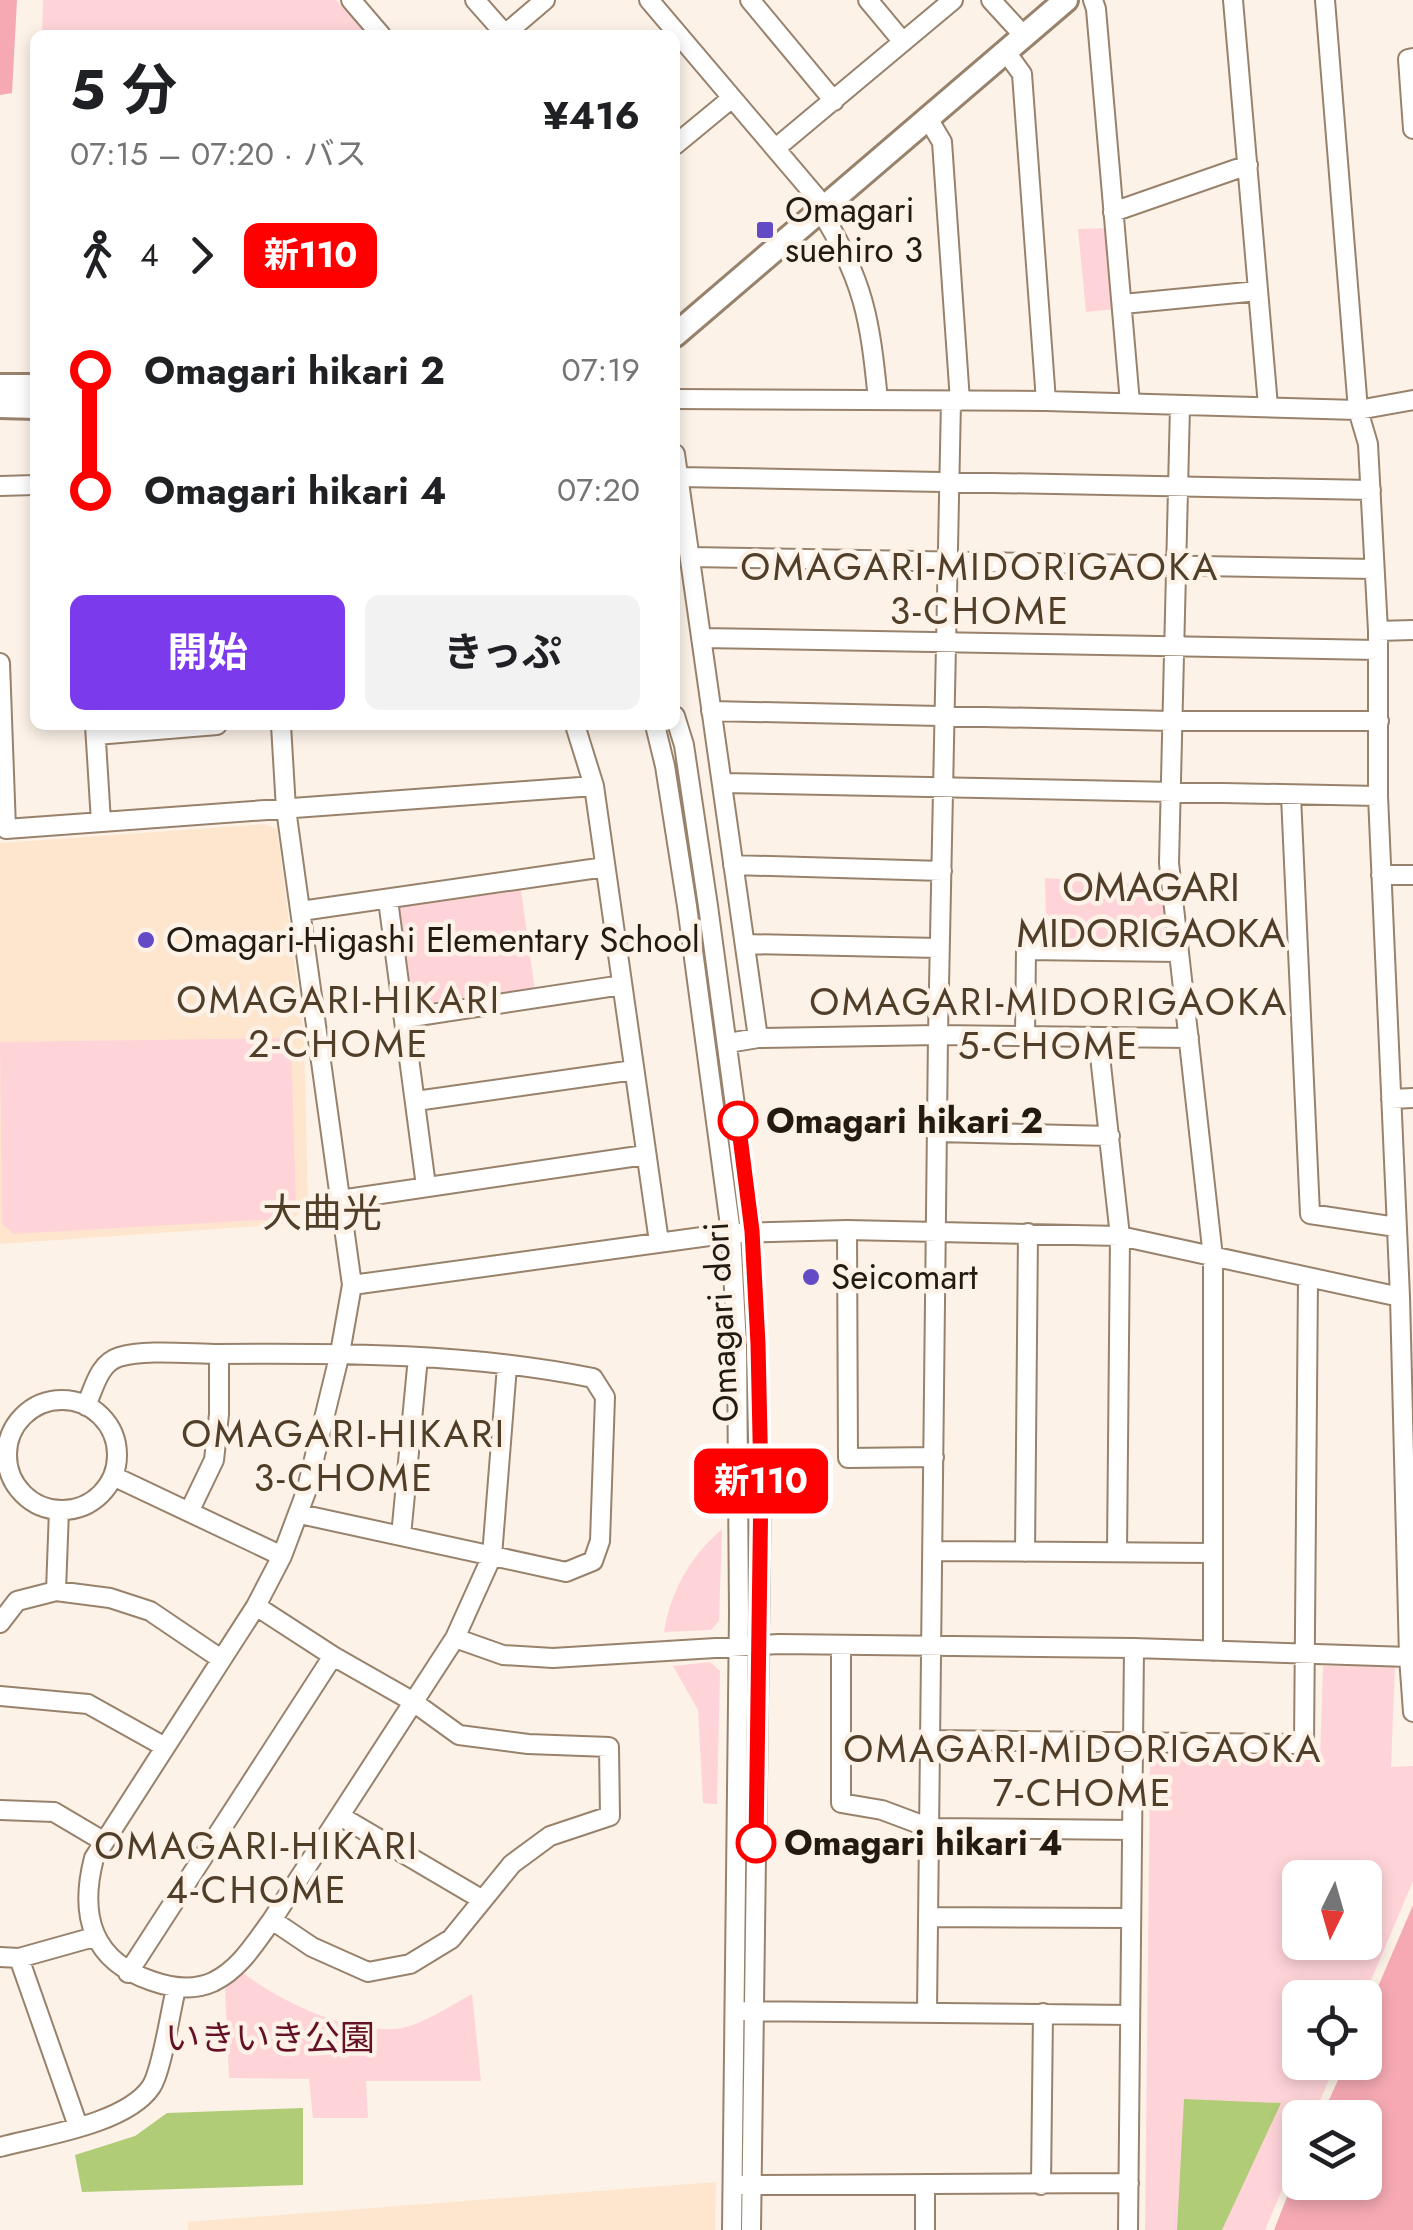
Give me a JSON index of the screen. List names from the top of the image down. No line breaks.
{"streets":{"street":["Omagari dori"]},"districts":["OMAGARI-MIDORIGAOKA 3-CHOME","OMAGARI MIDORIGAOKA","OMAGARI-HIKARI 2-CHOME","OMAGARI-MIDORIGAOKA 5-CHOME","大曲光","OMAGARI-HIKARI 3-CHOME","OMAGARI-MIDORIGAOKA 7-CHOME","OMAGARI-HIKARI 4-CHOME"],"parks":["いきいき公園"],"places":{"transit":["Omagari suehiro 3"],"other":["Omagari-Higashi Elementary School","Omagari hikari 2","Seicomart","Omagari hikari 4"]},"lines":["bus line 新110"],"north":"bottom","page":{"on_map":"新110","heading":["5 分","07:15 – 07:20 · バス","¥416"],"legs":["4","新110"],"list":[{"name":"Omagari hikari 2","value":"07:19"},{"name":"Omagari hikari 4","value":"07:20"}],"buttons":["開始","きっぷ"]}}
